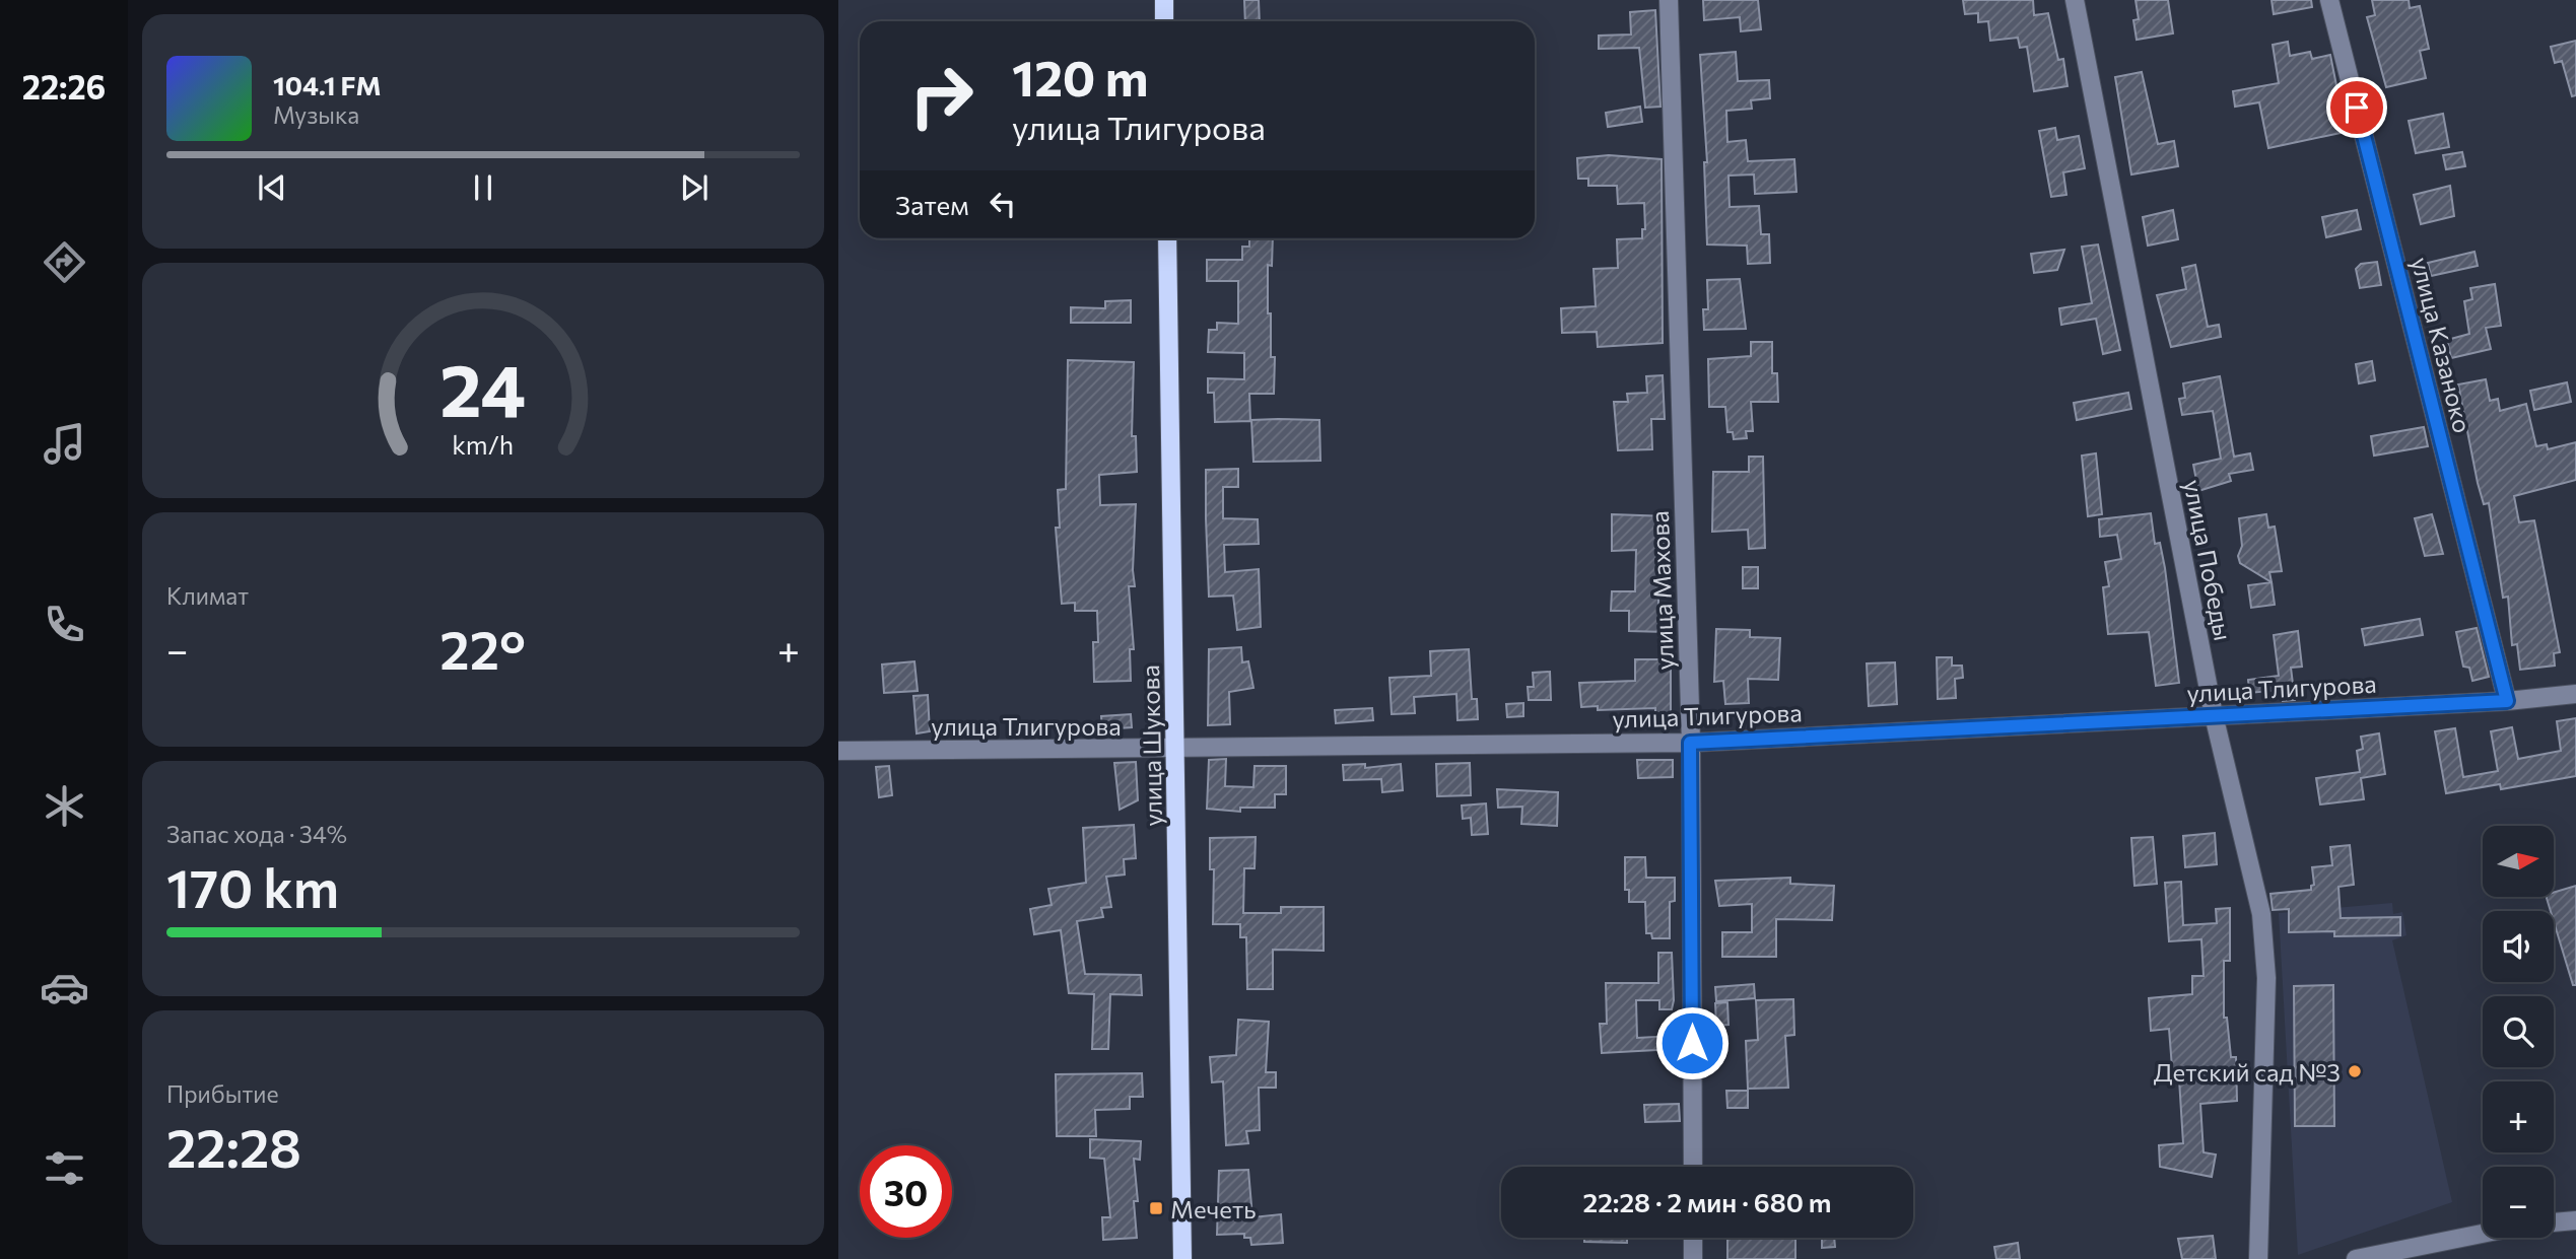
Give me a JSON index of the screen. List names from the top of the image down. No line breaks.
{"streets":{"main road":["улица Шукова"],"street":["улица Казаноко","улица Победы","улица Махова","улица Тлигурова"]},"crossings":[["улица Казаноко","улица Тлигурова"],["улица Победы","улица Тлигурова"],["улица Махова","улица Тлигурова"],["улица Тлигурова","улица Шукова"]],"places":{"other":["Детский сад №3"],"transit":["Мечеть"]},"north":"right","page":{"tabs":"22:26","turn":["120 m","улица Тлигурова"],"song":["104.1 FM","Музыка"],"then":"Затем","tile":["Климат",["Запас хода · 34%","170 km"],["Прибытие","22:28"]],"heat":["−","22°","+"],"map_buttons":["+","−"],"limit":"30","trip":"22:28 · 2 мин · 680 m","gauge":["24","km/h"]}}
